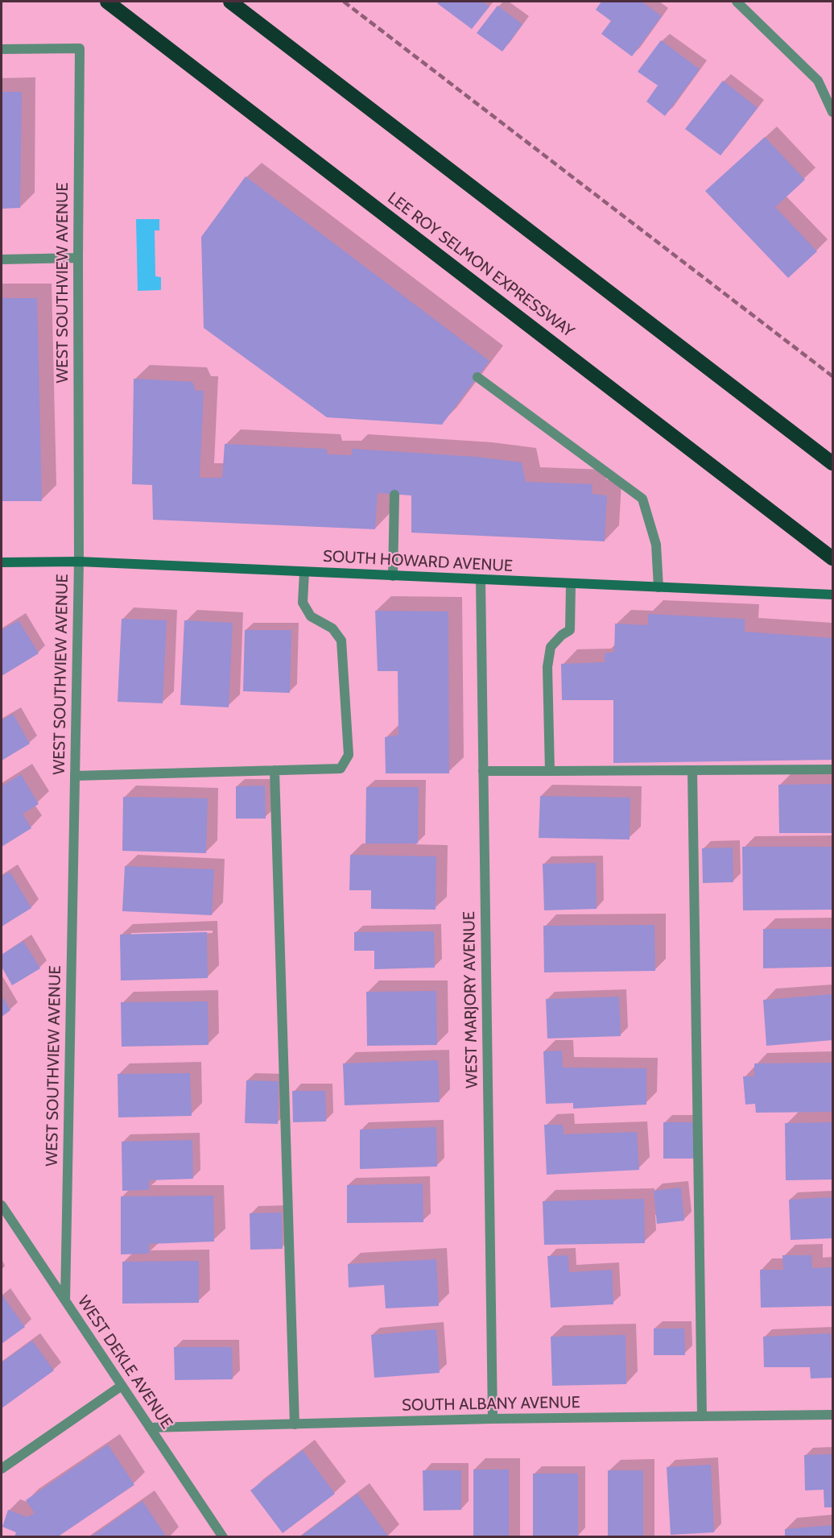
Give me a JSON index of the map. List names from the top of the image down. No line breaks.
{"streets":{"highway":["LEE ROY SELMON EXPRESSWAY"],"main road":["SOUTH HOWARD AVENUE"],"street":["WEST SOUTHVIEW AVENUE","WEST MARJORY AVENUE","WEST DEKLE AVENUE","SOUTH ALBANY AVENUE"]},"crossings":[["WEST SOUTHVIEW AVENUE","SOUTH HOWARD AVENUE"],["WEST SOUTHVIEW AVENUE","WEST DEKLE AVENUE"],["SOUTH HOWARD AVENUE","WEST MARJORY AVENUE"],["WEST MARJORY AVENUE","SOUTH ALBANY AVENUE"],["WEST DEKLE AVENUE","SOUTH ALBANY AVENUE"]]}
